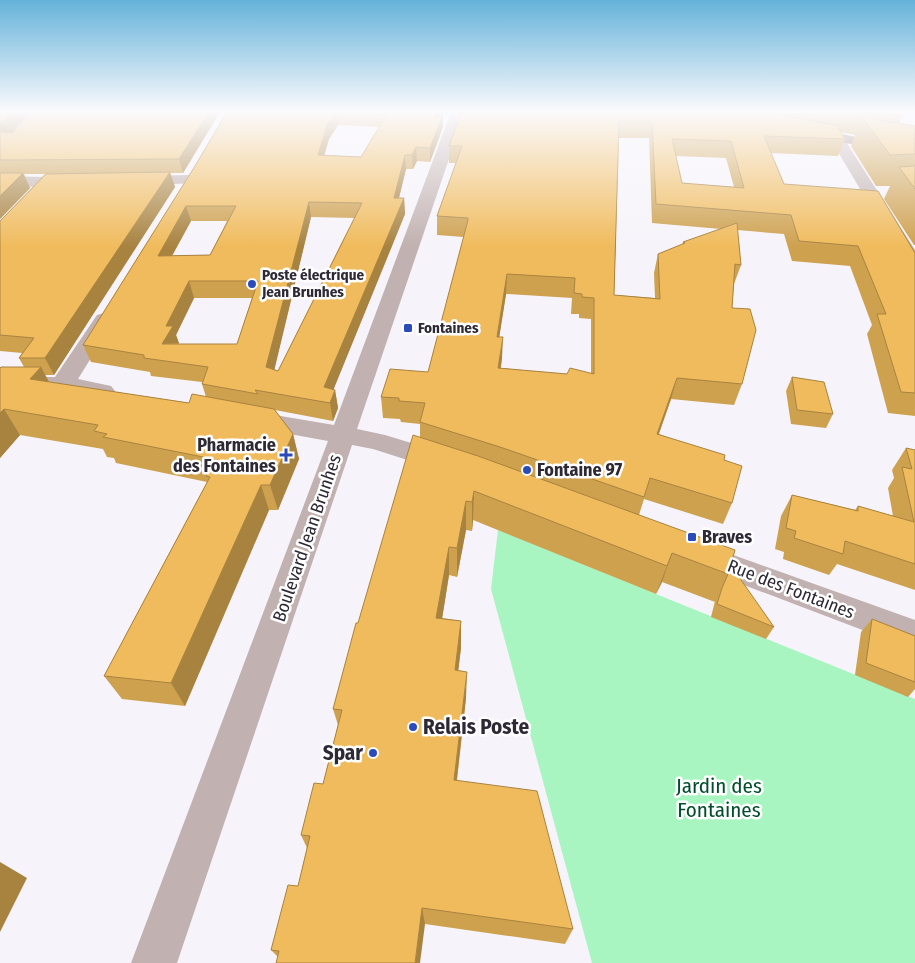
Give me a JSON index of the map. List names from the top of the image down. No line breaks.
{"streets":{"street":["Boulevard Jean Brunhes","Rue des Fontaines"]},"parks":["Jardin des Fontaines"],"places":{"other":["Poste électrique Jean Brunhes","Fontaine 97","Relais Poste","Spar"],"transit":["Fontaines","Braves"],"health":["Pharmacie des Fontaines"]}}
